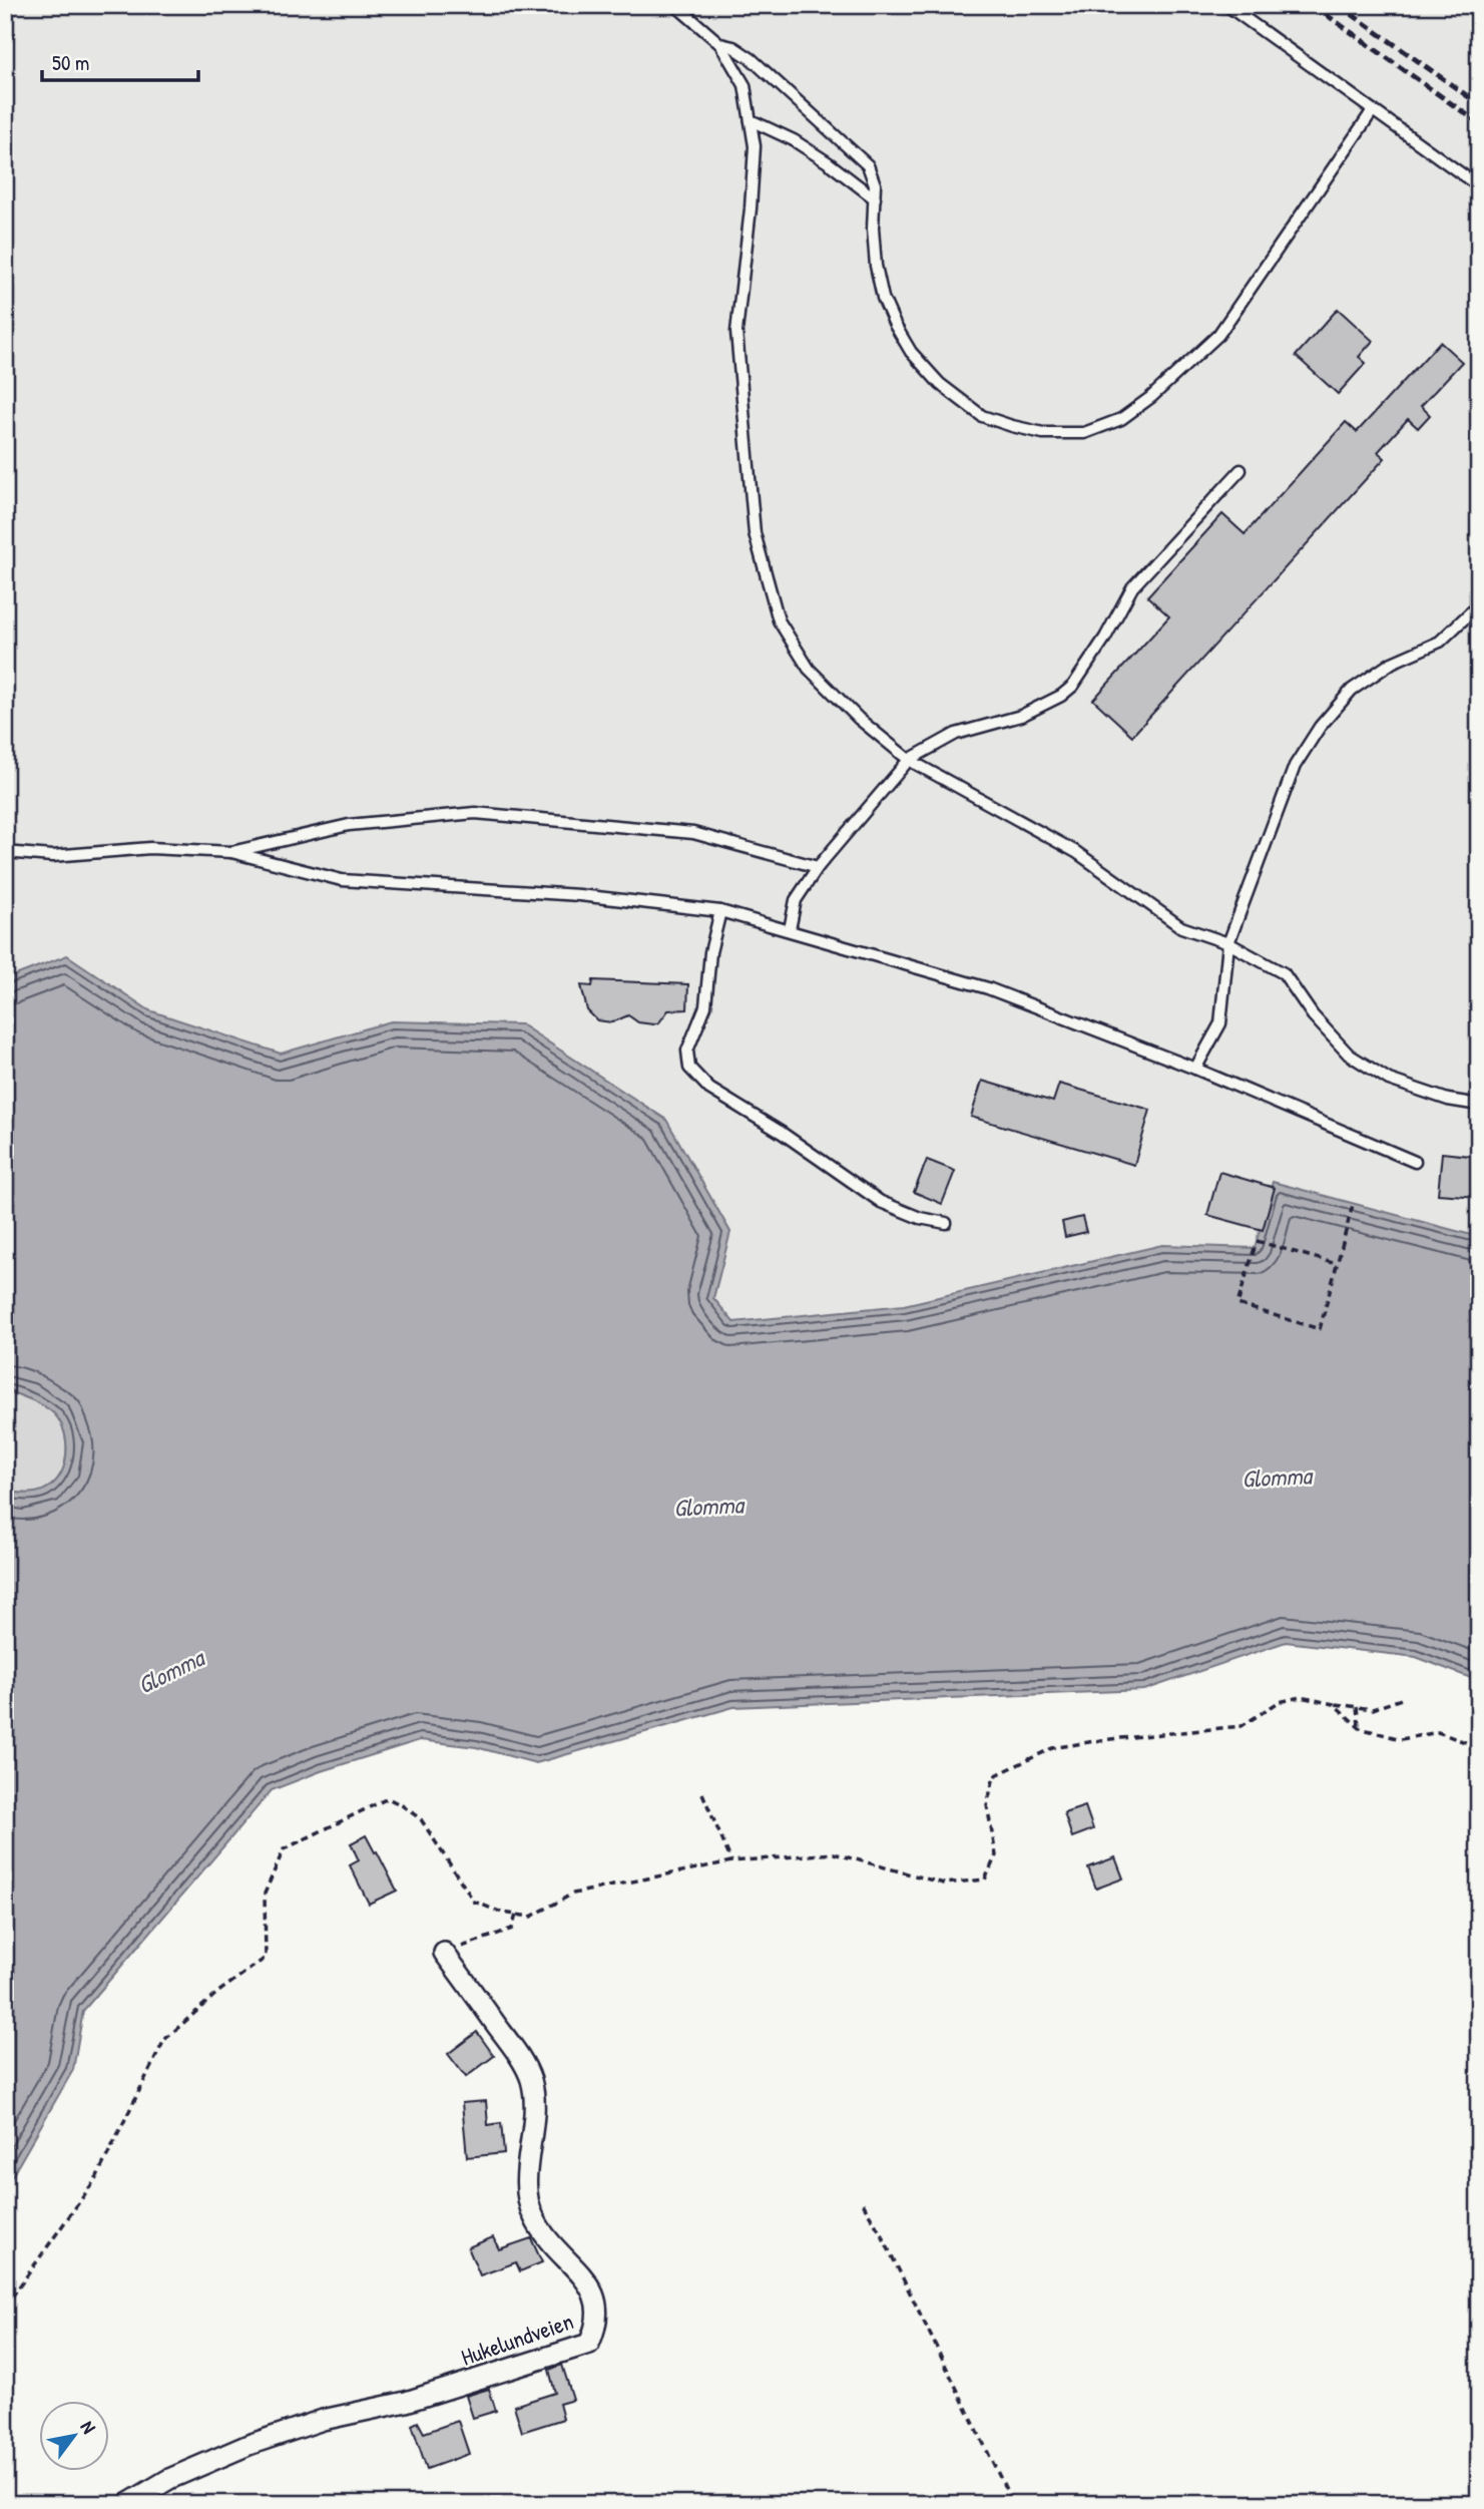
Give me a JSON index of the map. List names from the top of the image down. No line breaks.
{"streets":{"street":["Hukelundveien"]},"water":["Glomma"],"scale_bar":"50 m","north":"top right"}
